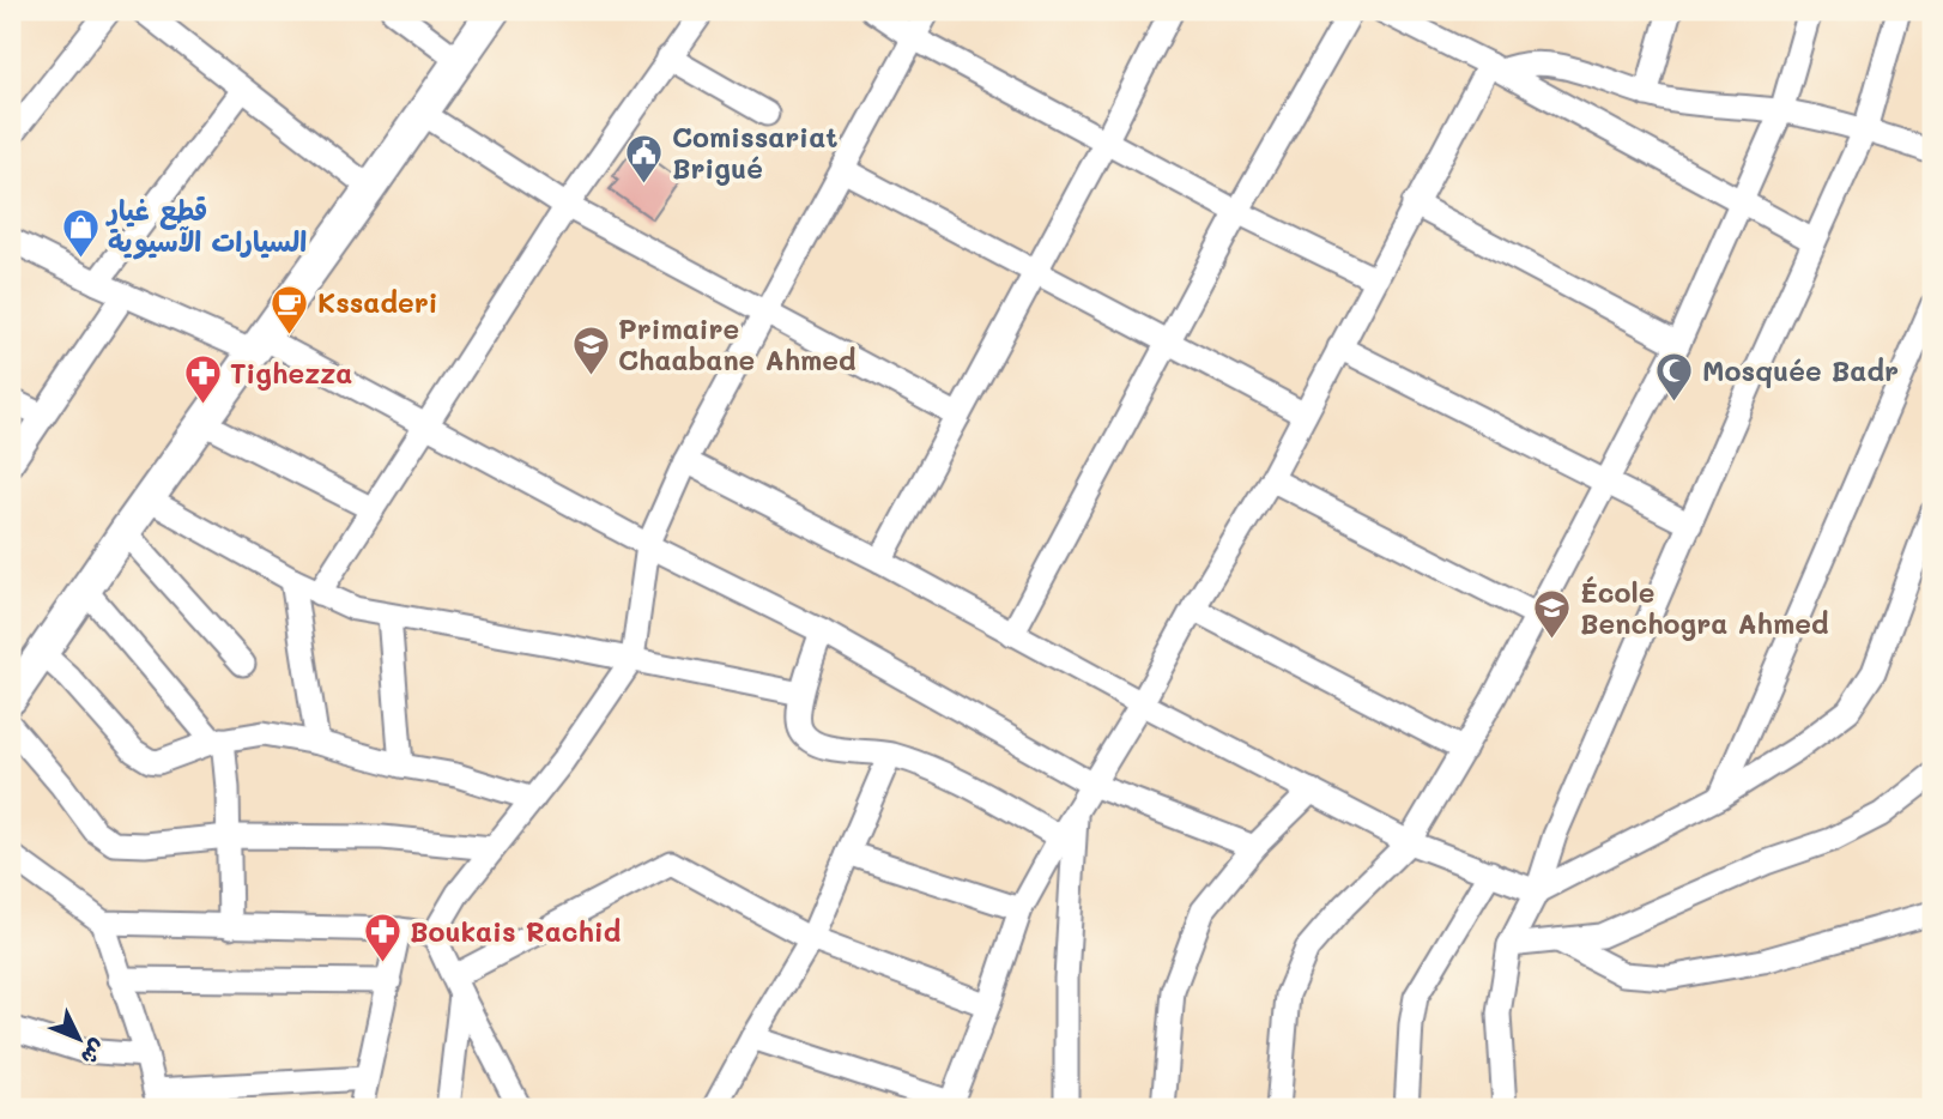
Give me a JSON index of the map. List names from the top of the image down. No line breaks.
{"places":{"public building":["Comissariat Brigué"],"shop":["قطع غيار السيارات الآسيوية"],"cafe":["Kssaderi"],"school or university":["Primaire Chaabane Ahmed","École Benchogra Ahmed"],"mosque":["Mosquée Badr"],"pharmacy":["Tighezza","Boukais Rachid"]},"north":"bottom right"}
